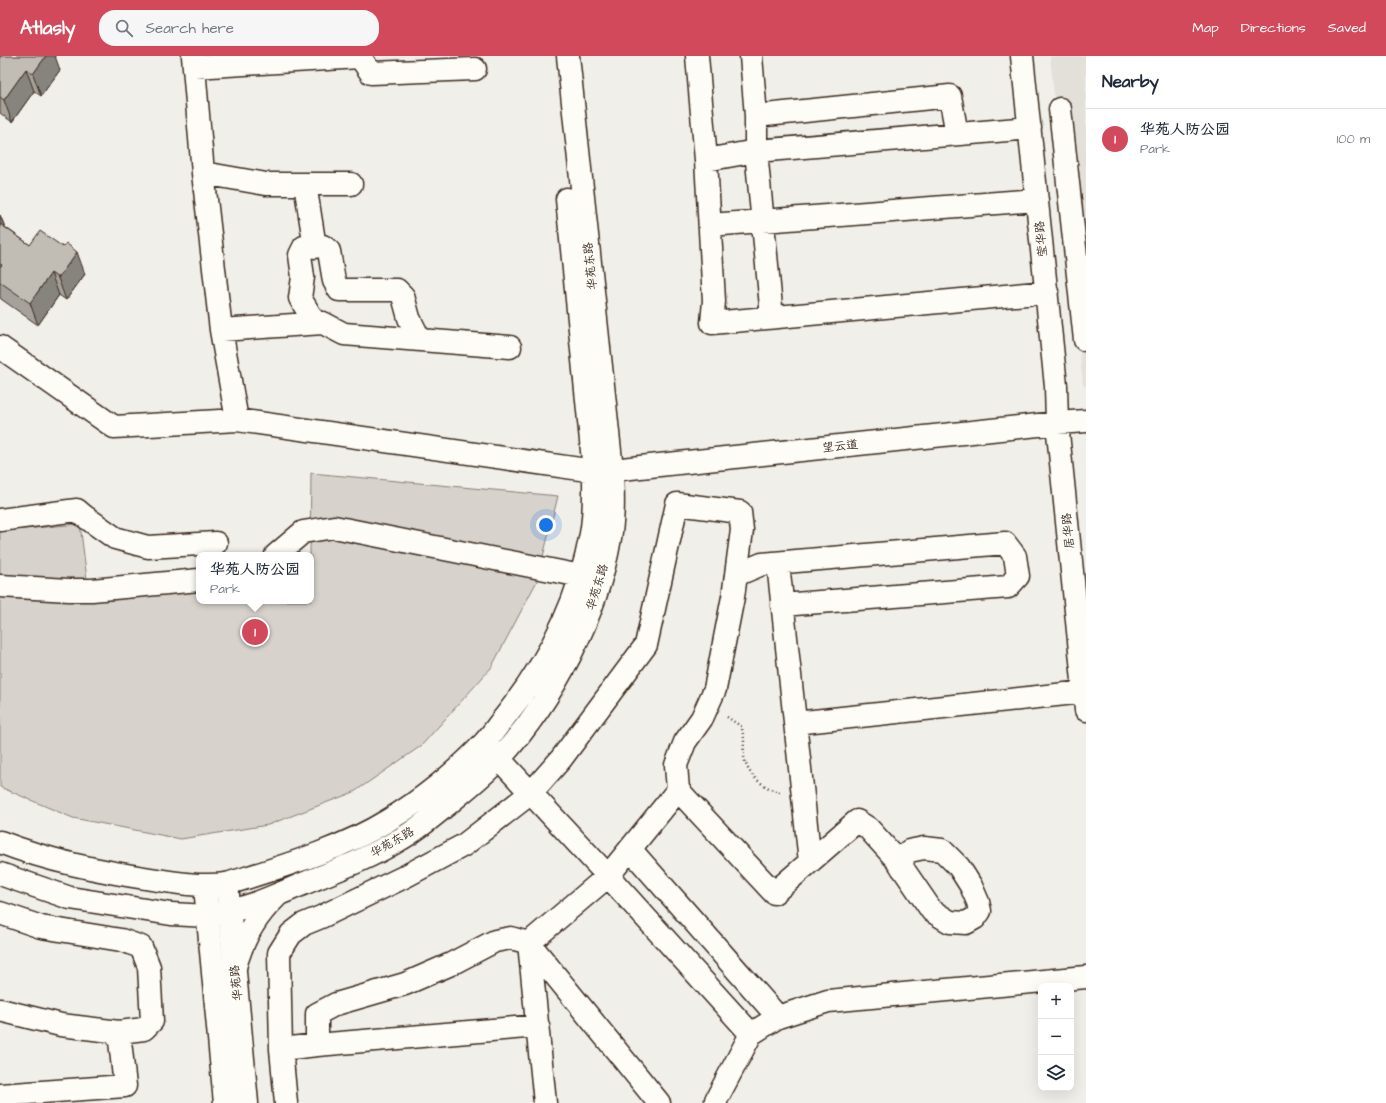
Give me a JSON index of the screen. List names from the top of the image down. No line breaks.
{"streets":{"street":["莹华路","华苑东路","望云道","居华路","华苑路"]},"crossings":[["莹华路","望云道"],["莹华路","居华路"],["华苑东路","望云道"],["华苑东路","华苑路"],["望云道","居华路"]],"page":{"header":"Atlasly","search":"Search here","nav":["Map","Directions","Saved"],"heading":"Nearby","list":[{"mark":"1","name":"华苑人防公园","note":"Park","value":"100 m"}],"popup":["华苑人防公园","Park"],"pins":"1","map_buttons":["+","−"]}}
